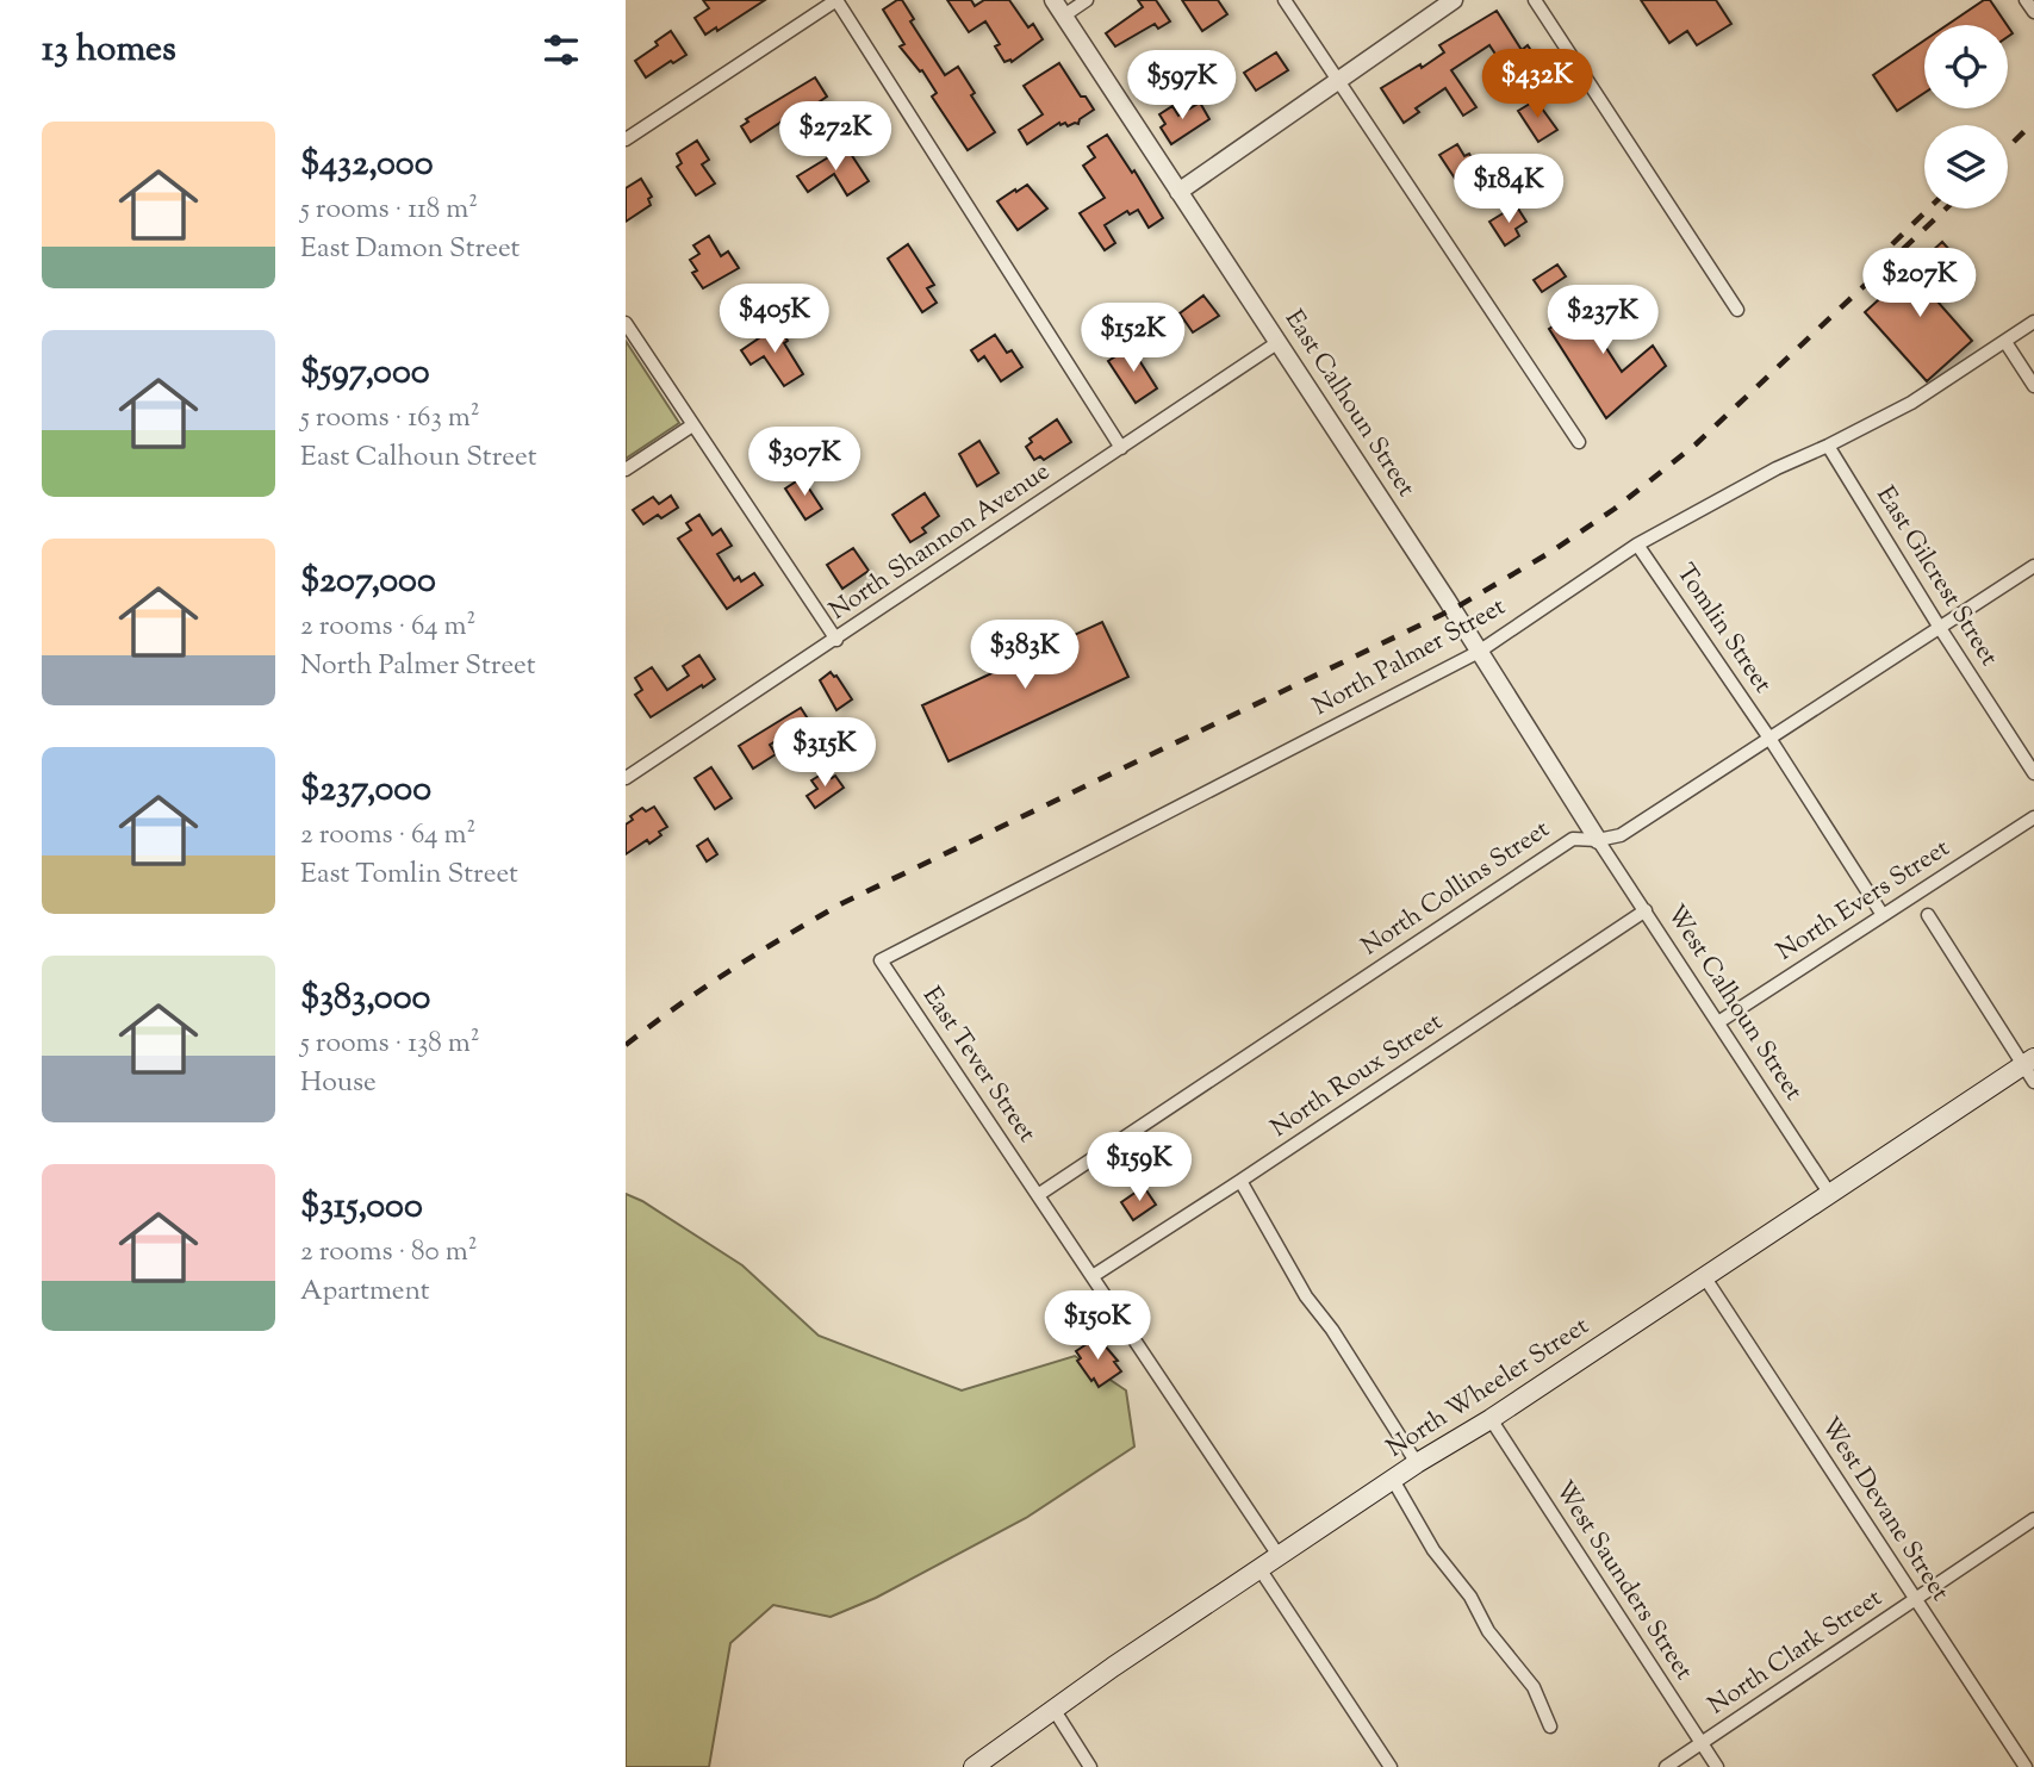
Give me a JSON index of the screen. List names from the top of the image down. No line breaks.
{"streets":{"main road":["North Wheeler Street"],"street":["East Calhoun Street","North Shannon Avenue","East Gilcrest Street","Tomlin Street","North Palmer Street","North Collins Street","North Evers Street","West Calhoun Street","East Tever Street","North Roux Street","West Devane Street","West Saunders Street","North Clark Street"]},"crossings":[["East Calhoun Street","North Shannon Avenue"],["East Calhoun Street","North Palmer Street"],["East Calhoun Street","North Collins Street"],["East Calhoun Street","West Calhoun Street"],["East Gilcrest Street","North Palmer Street"],["East Gilcrest Street","North Collins Street"],["Tomlin Street","North Palmer Street"],["Tomlin Street","North Collins Street"],["Tomlin Street","North Evers Street"],["North Palmer Street","East Tever Street"],["North Collins Street","West Calhoun Street"],["North Collins Street","East Tever Street"],["North Evers Street","West Calhoun Street"],["West Calhoun Street","North Roux Street"],["West Calhoun Street","North Wheeler Street"],["East Tever Street","North Roux Street"],["East Tever Street","North Wheeler Street"],["North Wheeler Street","West Devane Street"],["North Wheeler Street","West Saunders Street"],["West Devane Street","North Clark Street"],["West Saunders Street","North Clark Street"]],"page":{"heading":"13 homes","price":["$432K","$597K","$272K","$184K","$207K","$405K","$237K","$152K","$307K","$383K","$315K","$159K","$150K"],"list":[{"name":"$432,000","note":"5 rooms · 118 m² · East Damon Street"},{"name":"$597,000","note":"5 rooms · 163 m² · East Calhoun Street"},{"name":"$207,000","note":"2 rooms · 64 m² · North Palmer Street"},{"name":"$237,000","note":"2 rooms · 64 m² · East Tomlin Street"},{"name":"$383,000","note":"5 rooms · 138 m² · House"},{"name":"$315,000","note":"2 rooms · 80 m² · Apartment"}]}}
